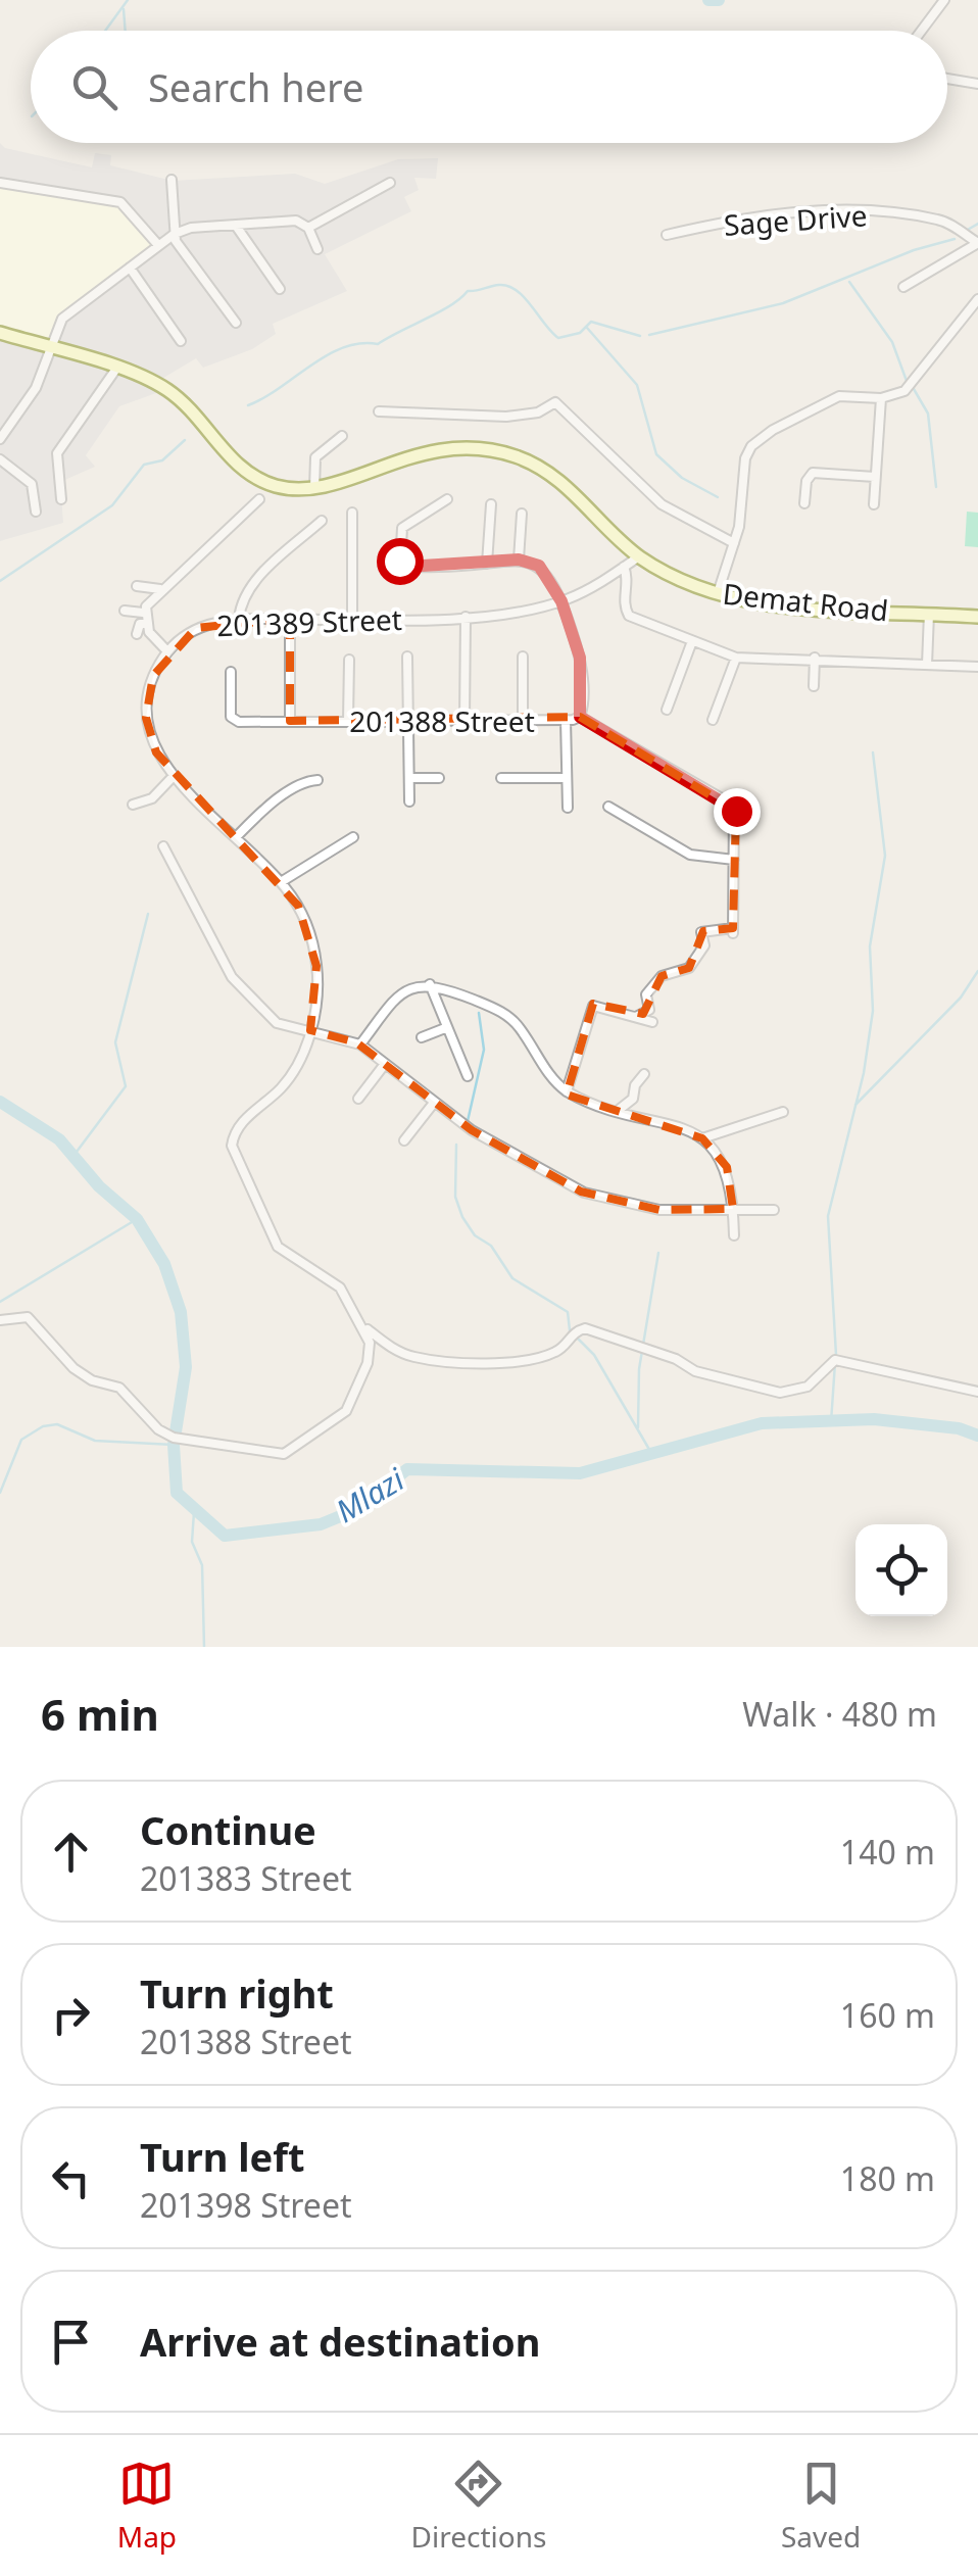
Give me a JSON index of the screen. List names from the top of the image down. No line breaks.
{"streets":{"street":["Sage Drive","Demat Road","201389 Street","201388 Street"]},"crossings":[["Demat Road","201389 Street"]],"water":["Mlazi"],"page":{"search":"Search here","heading":["6 min","Walk · 480 m"],"list":[["Continue","201383 Street","140 m"],["Turn right","201388 Street","160 m"],["Turn left","201398 Street","180 m"],"Arrive at destination"],"nav":["Map","Directions","Saved"]}}
